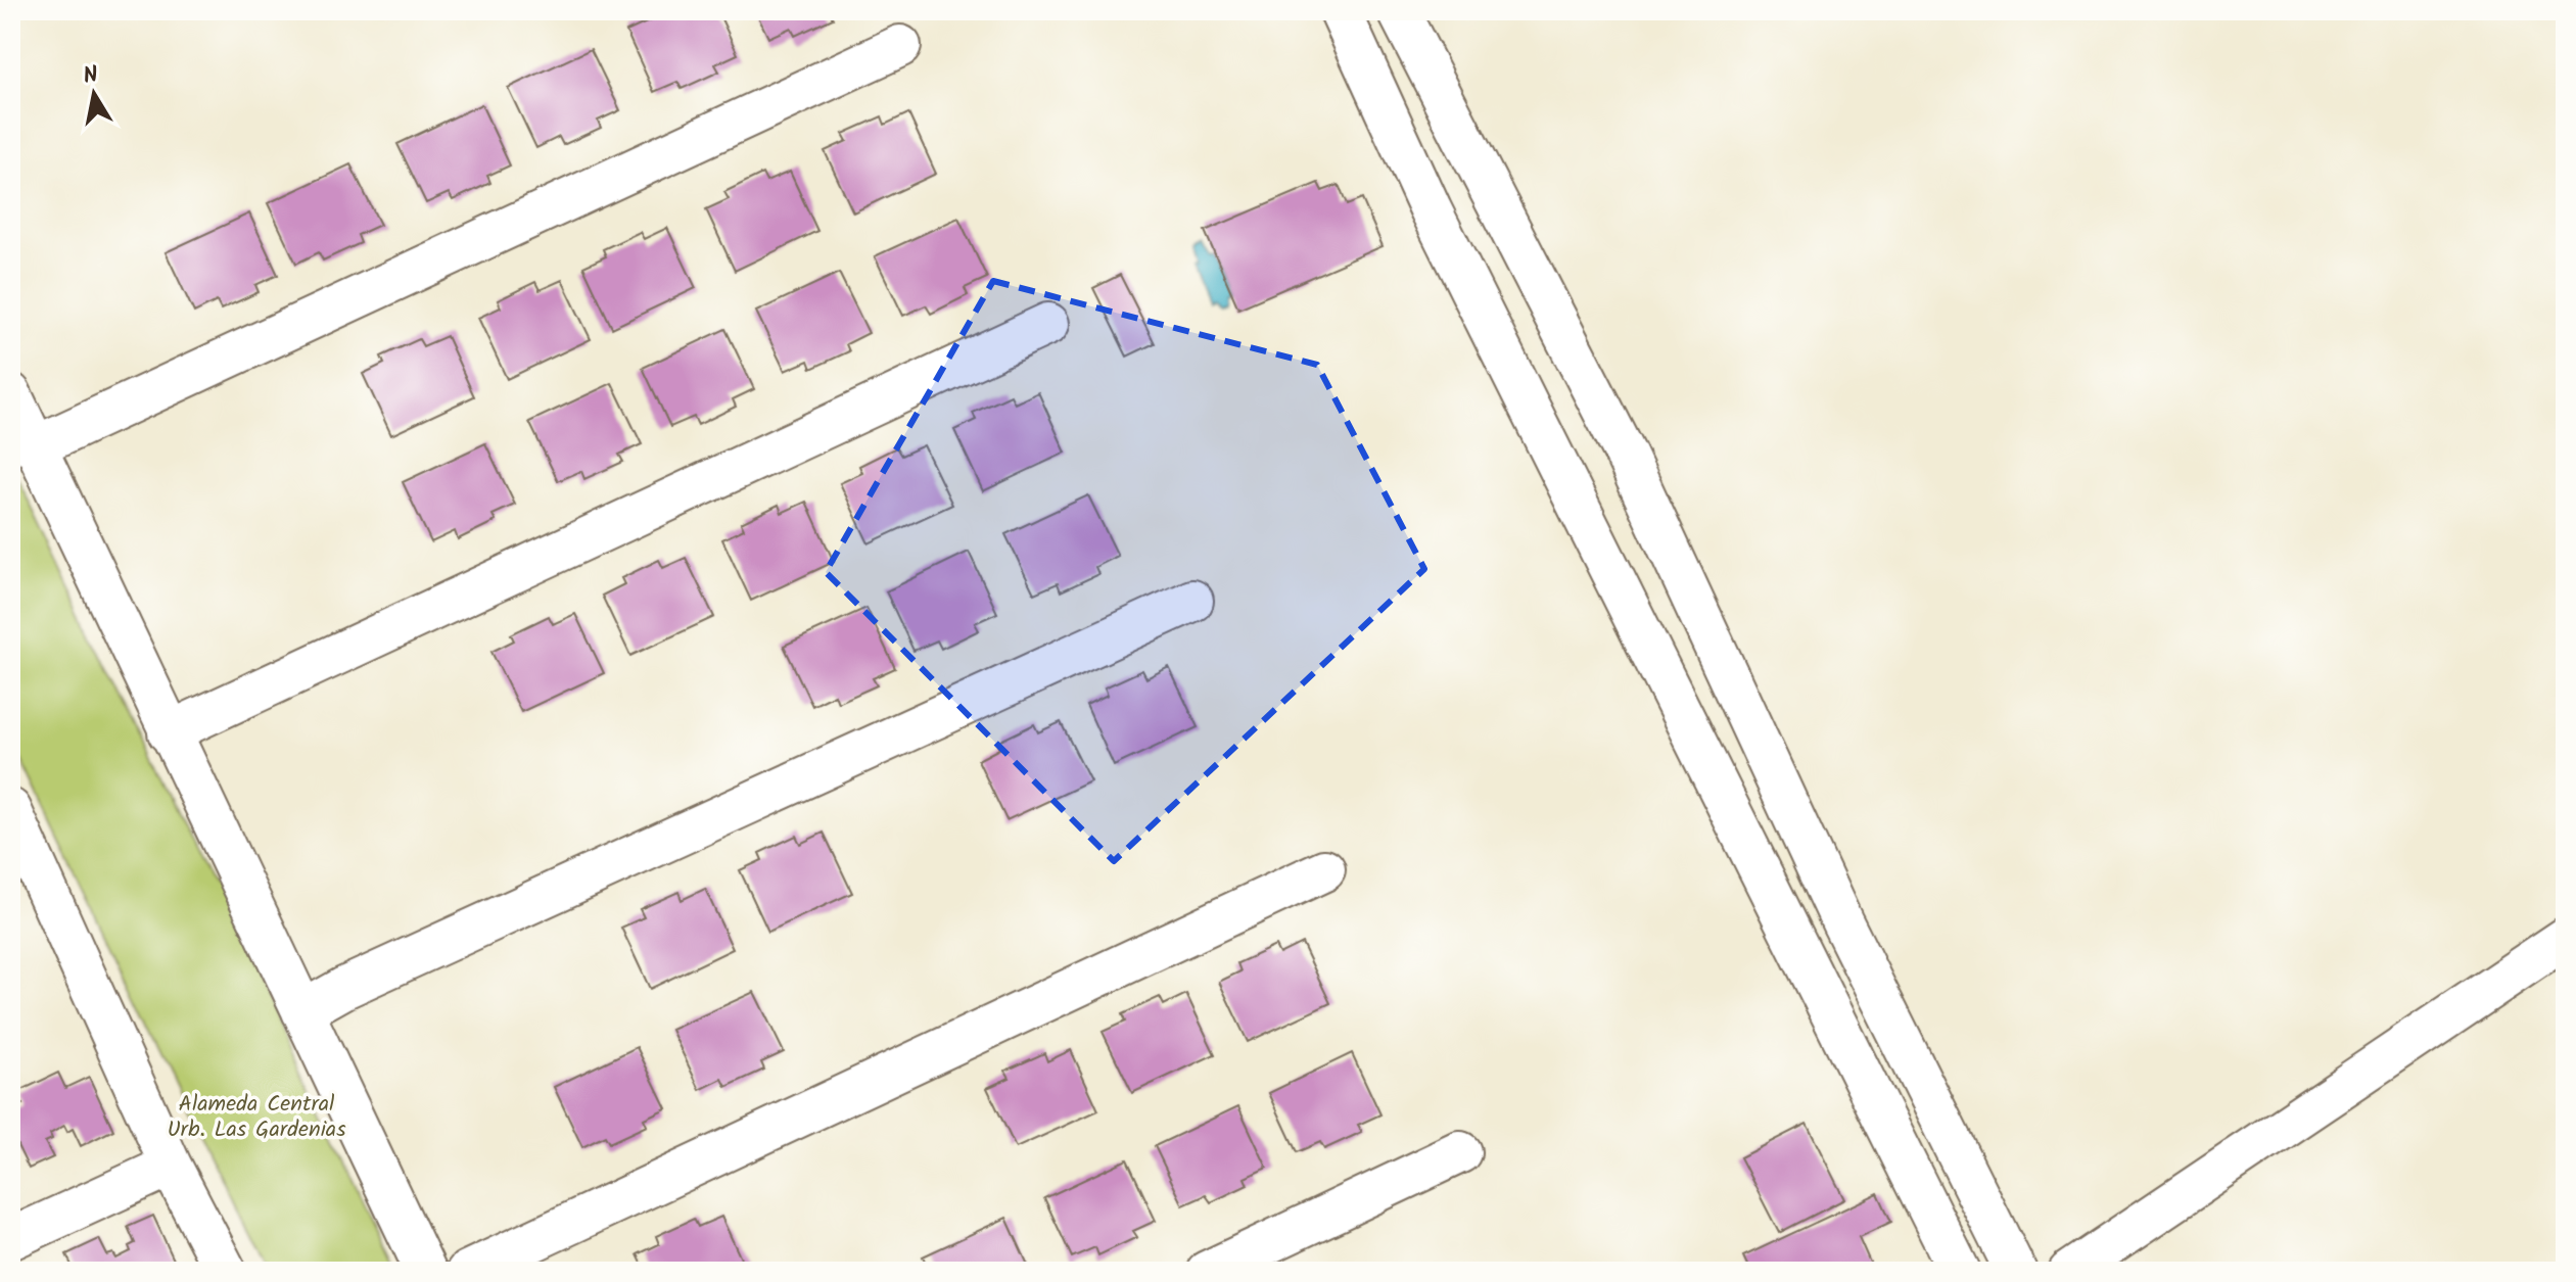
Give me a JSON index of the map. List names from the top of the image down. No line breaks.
{"parks":["Alameda Central Urb. Las Gardenias"],"north":"top"}
